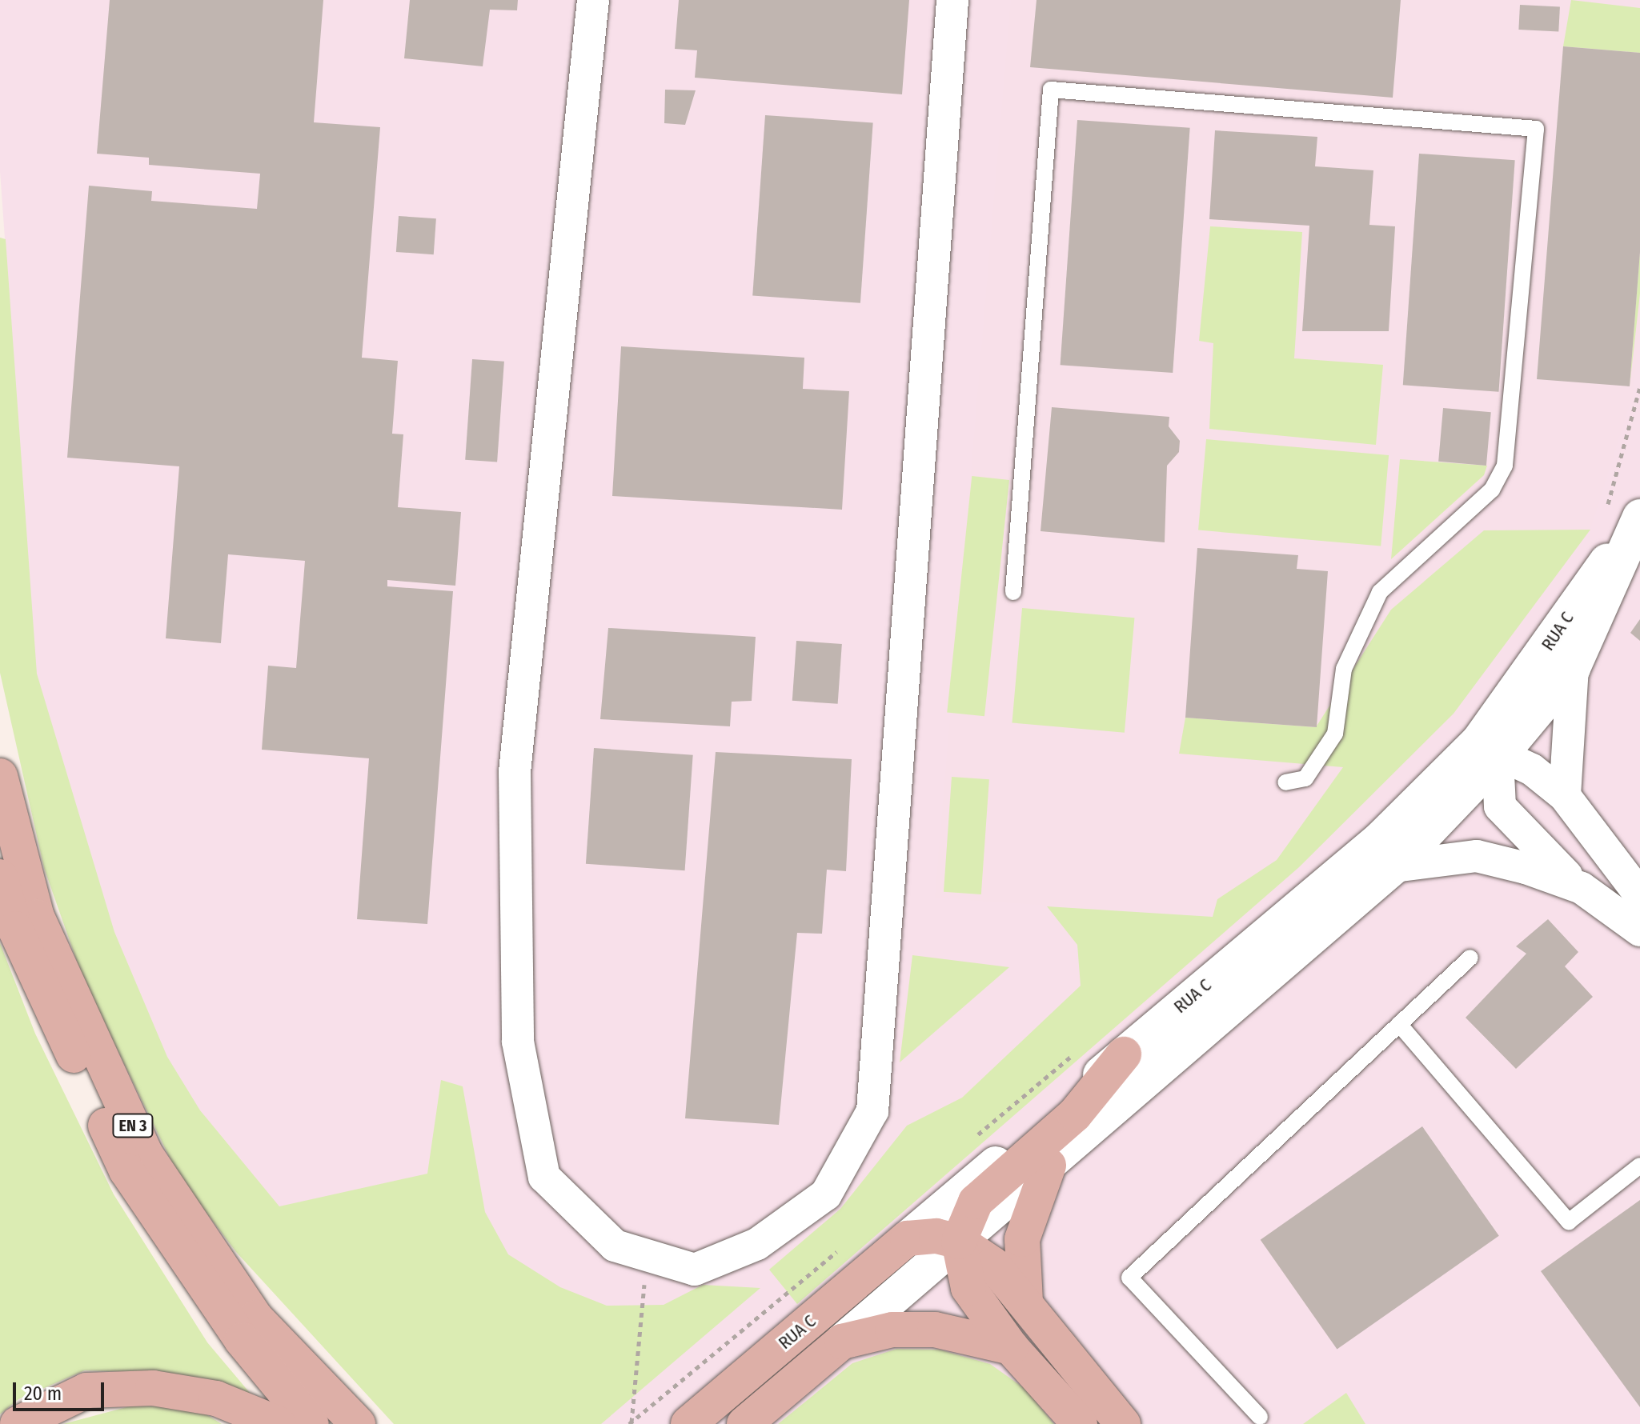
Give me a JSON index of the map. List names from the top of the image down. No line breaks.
{"streets":{"main road":["RUA C","EN 3"]},"scale_bar":"20 m"}
